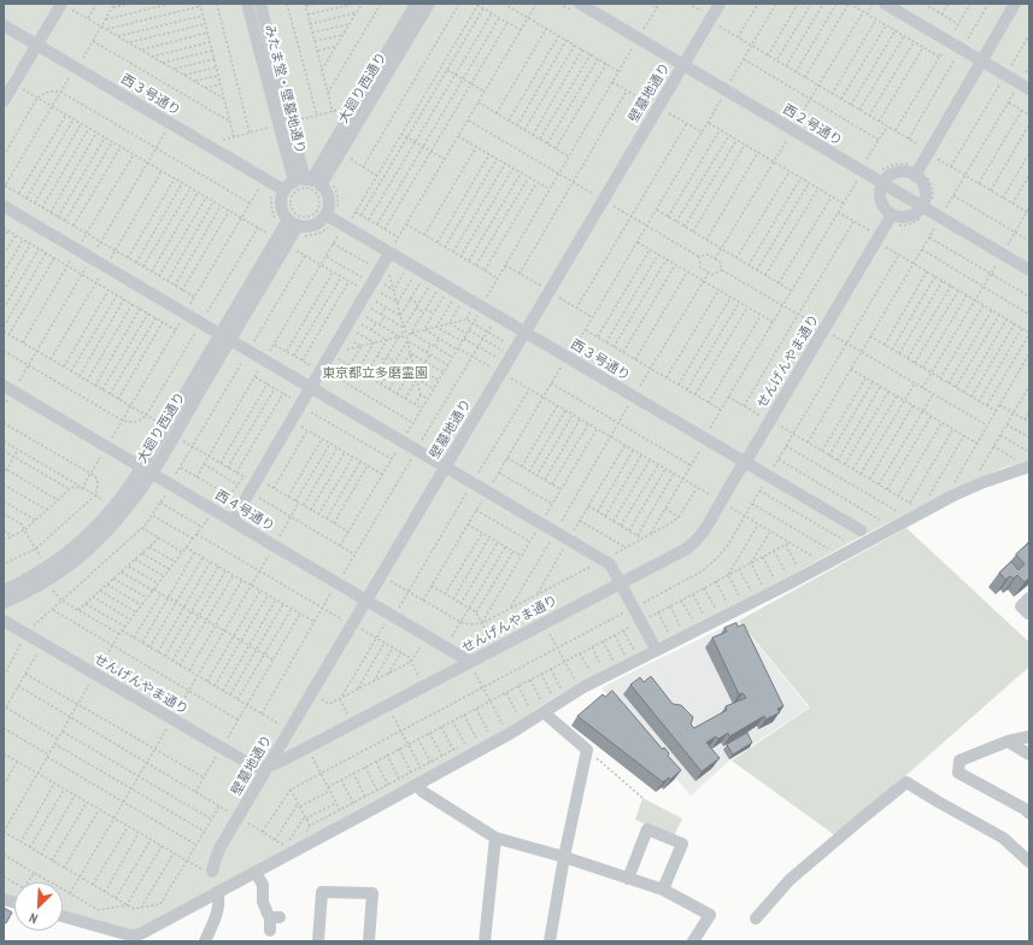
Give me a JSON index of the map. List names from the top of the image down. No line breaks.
{"streets":{"street":["大廻り西通り","みたま堂・壁墓地通り","壁墓地通り","西３号通り","西２号通り","せんげんやま通り","西４号通り"]},"crossings":[["大廻り西通り","みたま堂・壁墓地通り"],["大廻り西通り","西３号通り"],["大廻り西通り","西４号通り"],["みたま堂・壁墓地通り","西３号通り"],["壁墓地通り","西３号通り"],["壁墓地通り","西２号通り"],["壁墓地通り","せんげんやま通り"],["壁墓地通り","西４号通り"],["西３号通り","せんげんやま通り"],["せんげんやま通り","西４号通り"]],"parks":["東京都立多磨霊園"],"north":"bottom left"}
